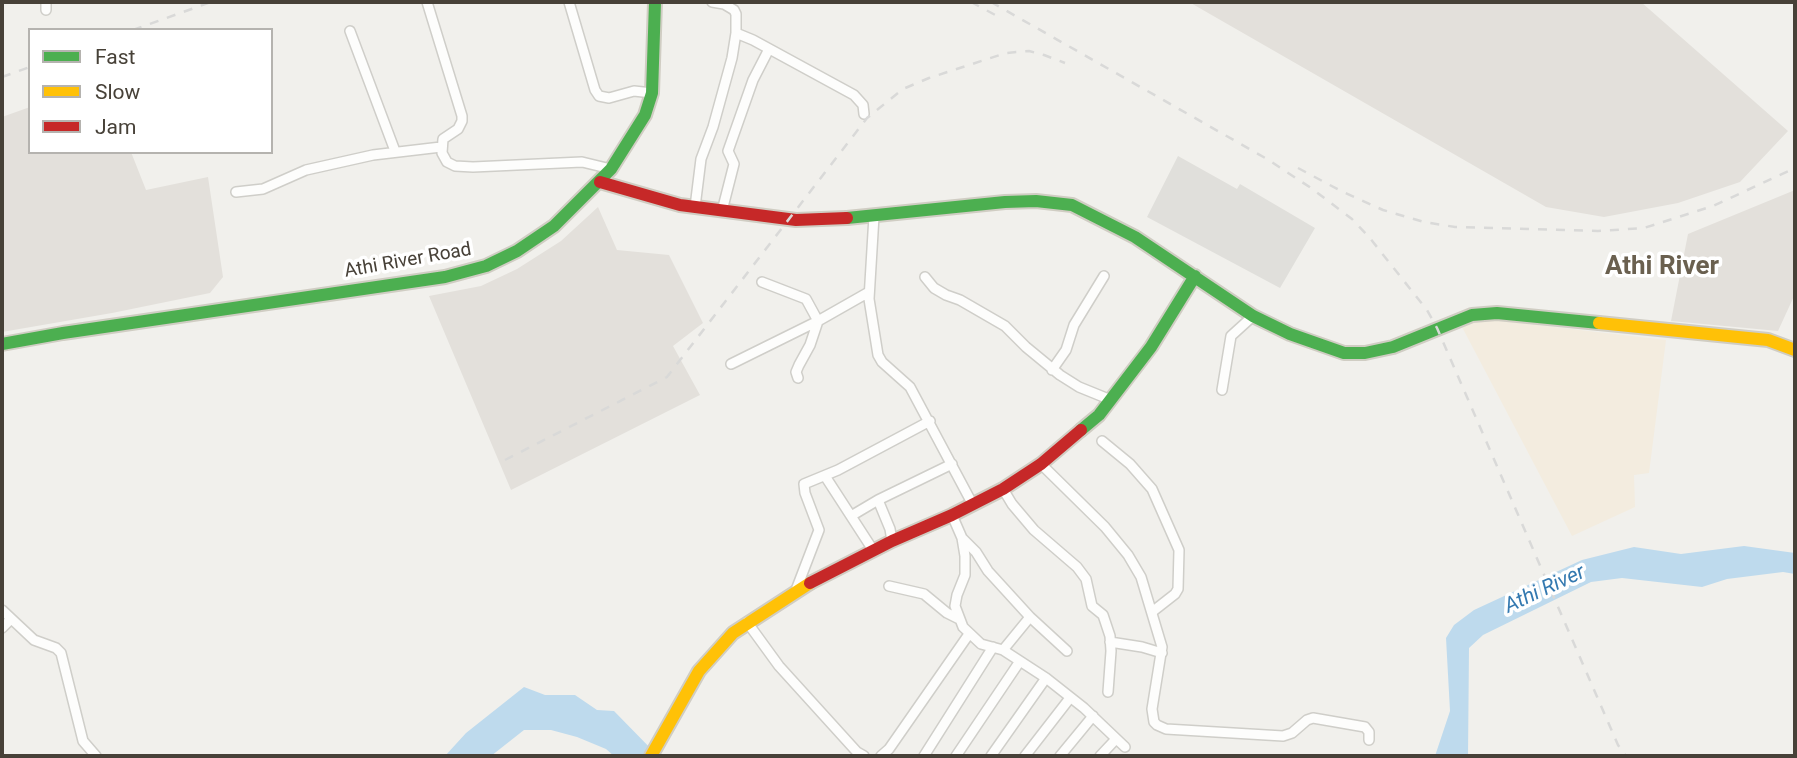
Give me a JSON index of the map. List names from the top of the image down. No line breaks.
{"streets":{"street":["Athi River Road"]},"districts":["Athi River"],"water":["Athi River"],"legend":["Fast","Slow","Jam"]}
